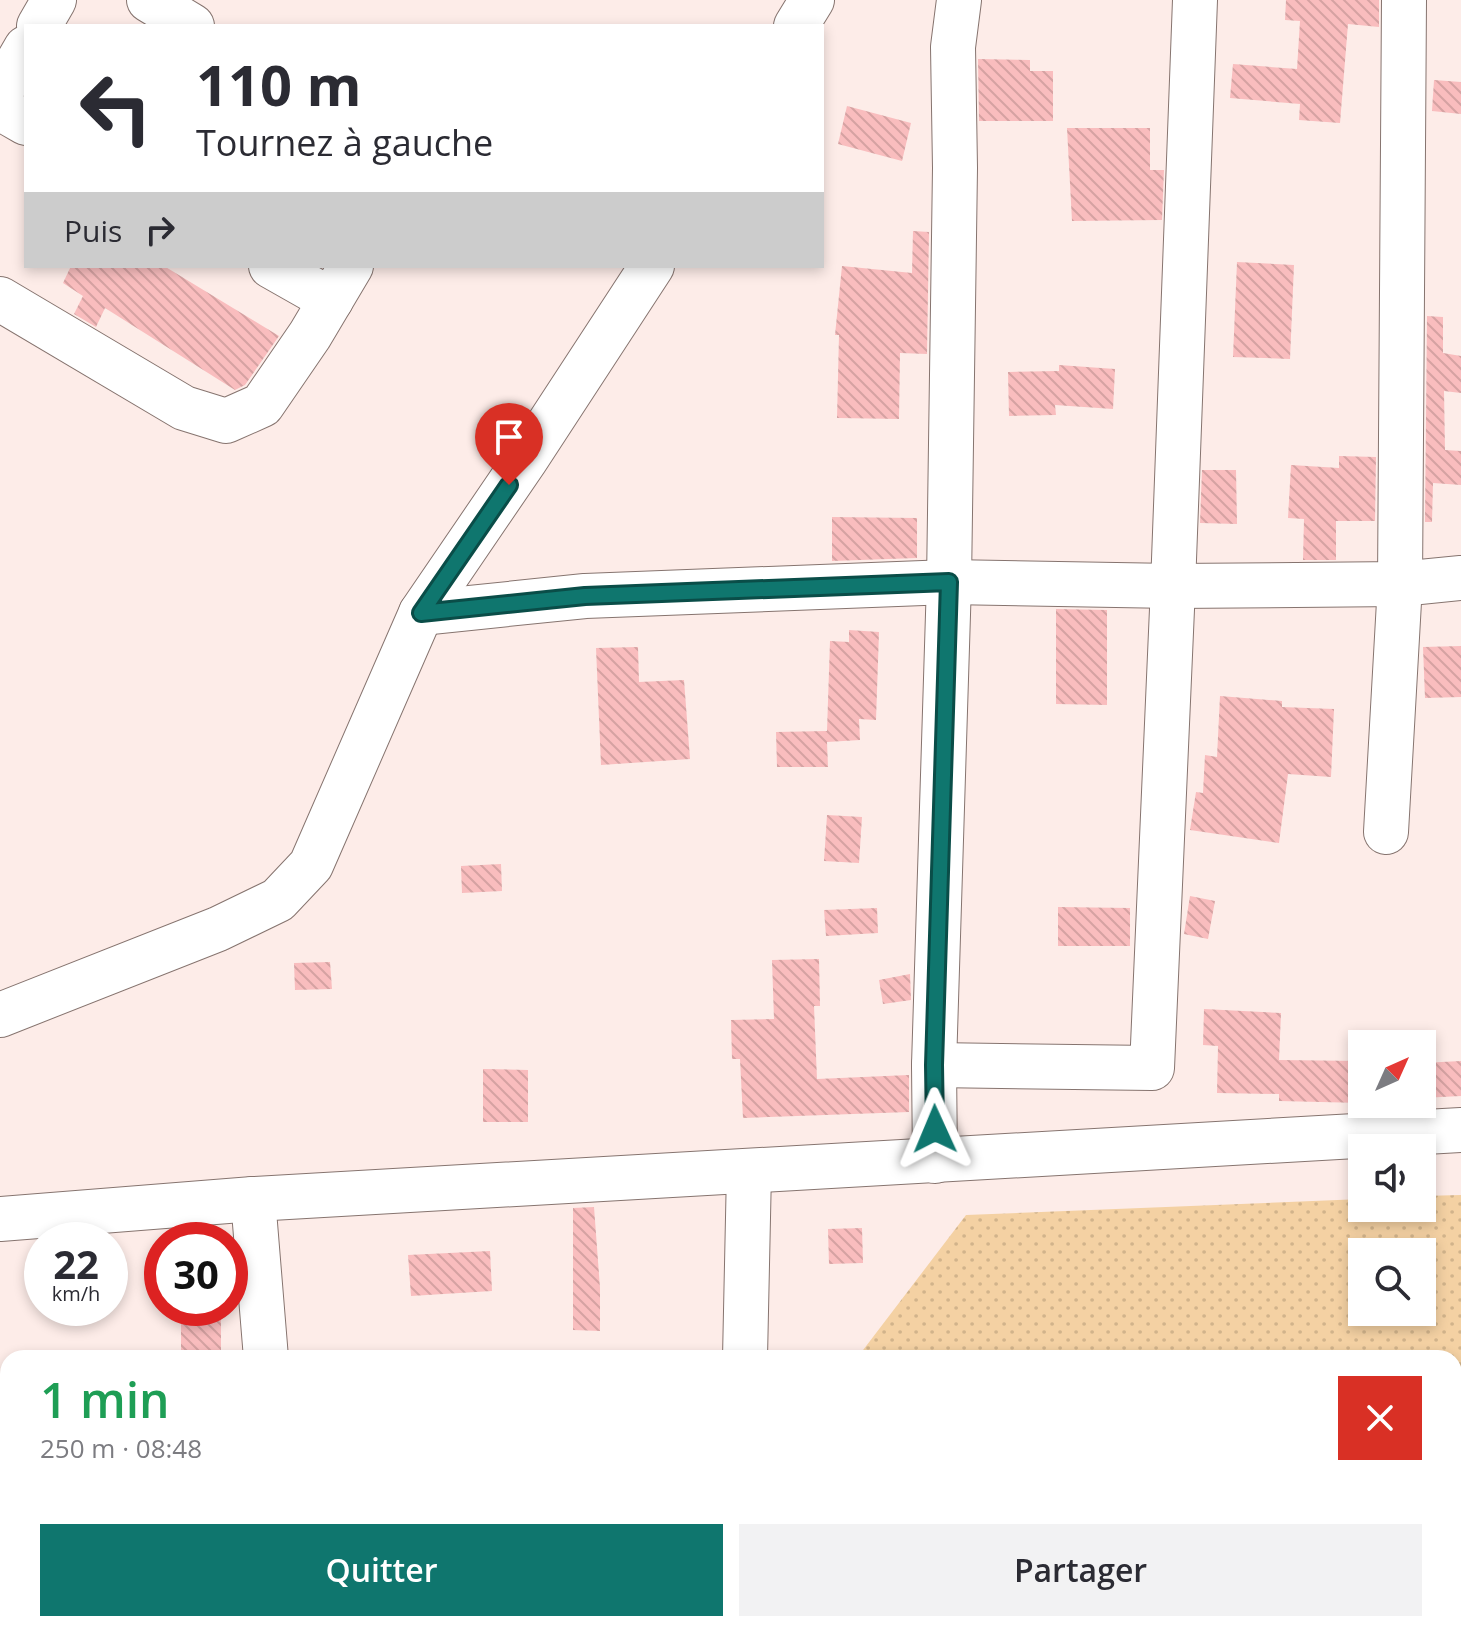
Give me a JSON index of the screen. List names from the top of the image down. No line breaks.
{"north":"top right","page":{"turn":["110 m","Tournez à gauche"],"then":"Puis","speed":"22 km/h","limit":"30","heading":["1 min","250 m · 08:48"],"buttons":["Quitter","Partager"]}}
